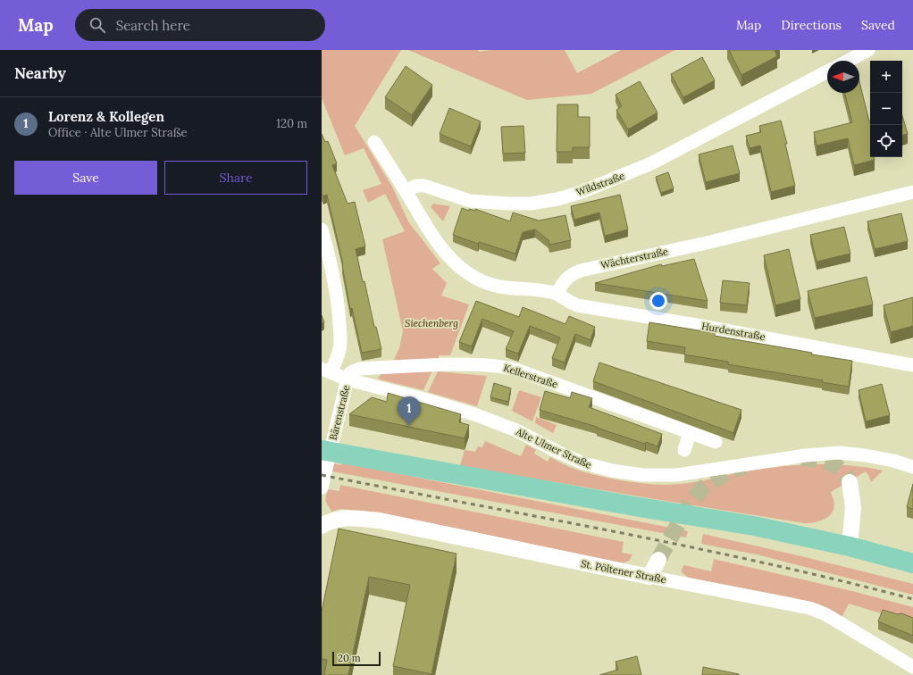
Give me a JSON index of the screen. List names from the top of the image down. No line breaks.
{"streets":{"street":["Wildstraße","Wächterstraße","Hurdenstraße","Kellerstraße","Bärenstraße","Alte Ulmer Straße","St. Pöltener Straße"]},"crossings":[["Wächterstraße","Hurdenstraße"],["Kellerstraße","Bärenstraße"],["Kellerstraße","Alte Ulmer Straße"],["Bärenstraße","Alte Ulmer Straße"]],"parks":["Siechenberg"],"scale_bar":"20 m","north":"left","page":{"header":"Map","search":"Search here","nav":["Map","Directions","Saved"],"heading":"Nearby","map_buttons":["+","−"],"list":[{"mark":"1","name":"Lorenz & Kollegen","note":"Office · Alte Ulmer Straße","value":"120 m"}],"buttons":["Save","Share"],"pins":"1","scale":"20 m"}}
